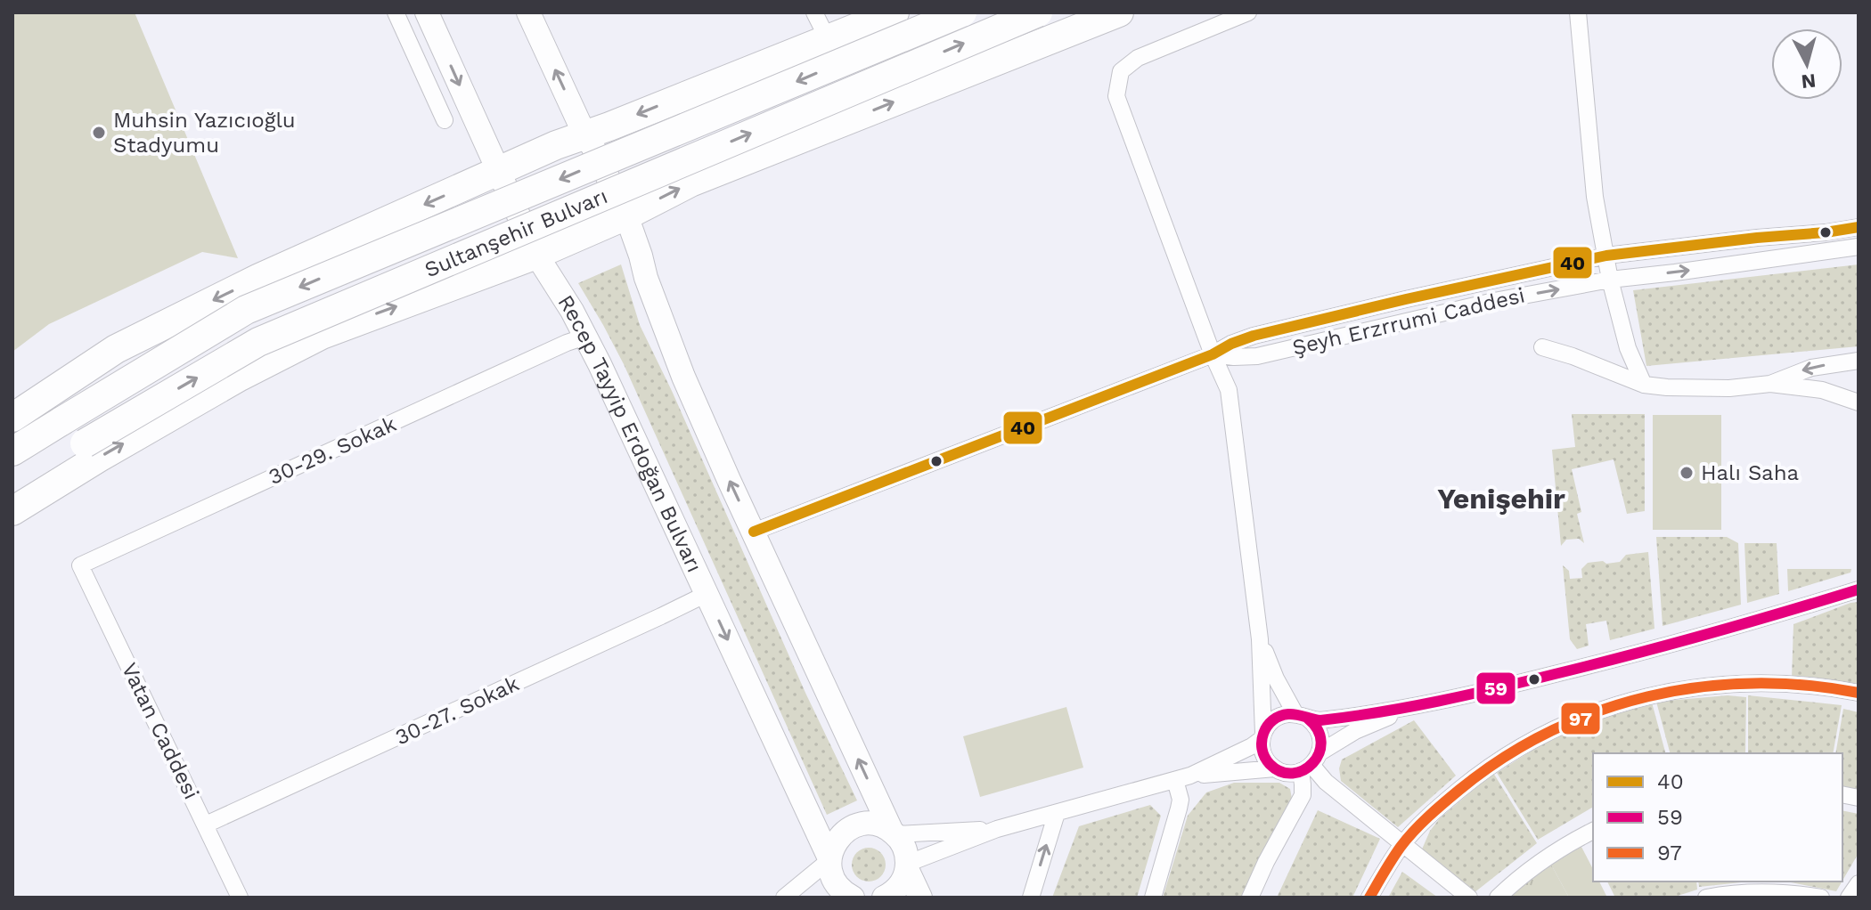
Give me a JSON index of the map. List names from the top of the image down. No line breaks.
{"streets":{"highway":["Sultanşehir Bulvarı"],"street":["Şeyh Erzrrumi Caddesi","Recep Tayyip Erdoğan Bulvarı","30-29. Sokak","30-27. Sokak","Vatan Caddesi"]},"crossings":[["Recep Tayyip Erdoğan Bulvarı","30-29. Sokak"],["Recep Tayyip Erdoğan Bulvarı","30-27. Sokak"],["30-29. Sokak","Vatan Caddesi"],["30-27. Sokak","Vatan Caddesi"]],"districts":["Yenişehir"],"places":["Muhsin Yazıcıoğlu Stadyumu","Halı Saha"],"lines":["transit line 40","transit line 59","transit line 97"],"legend":["40","59","97"],"north":"bottom"}
